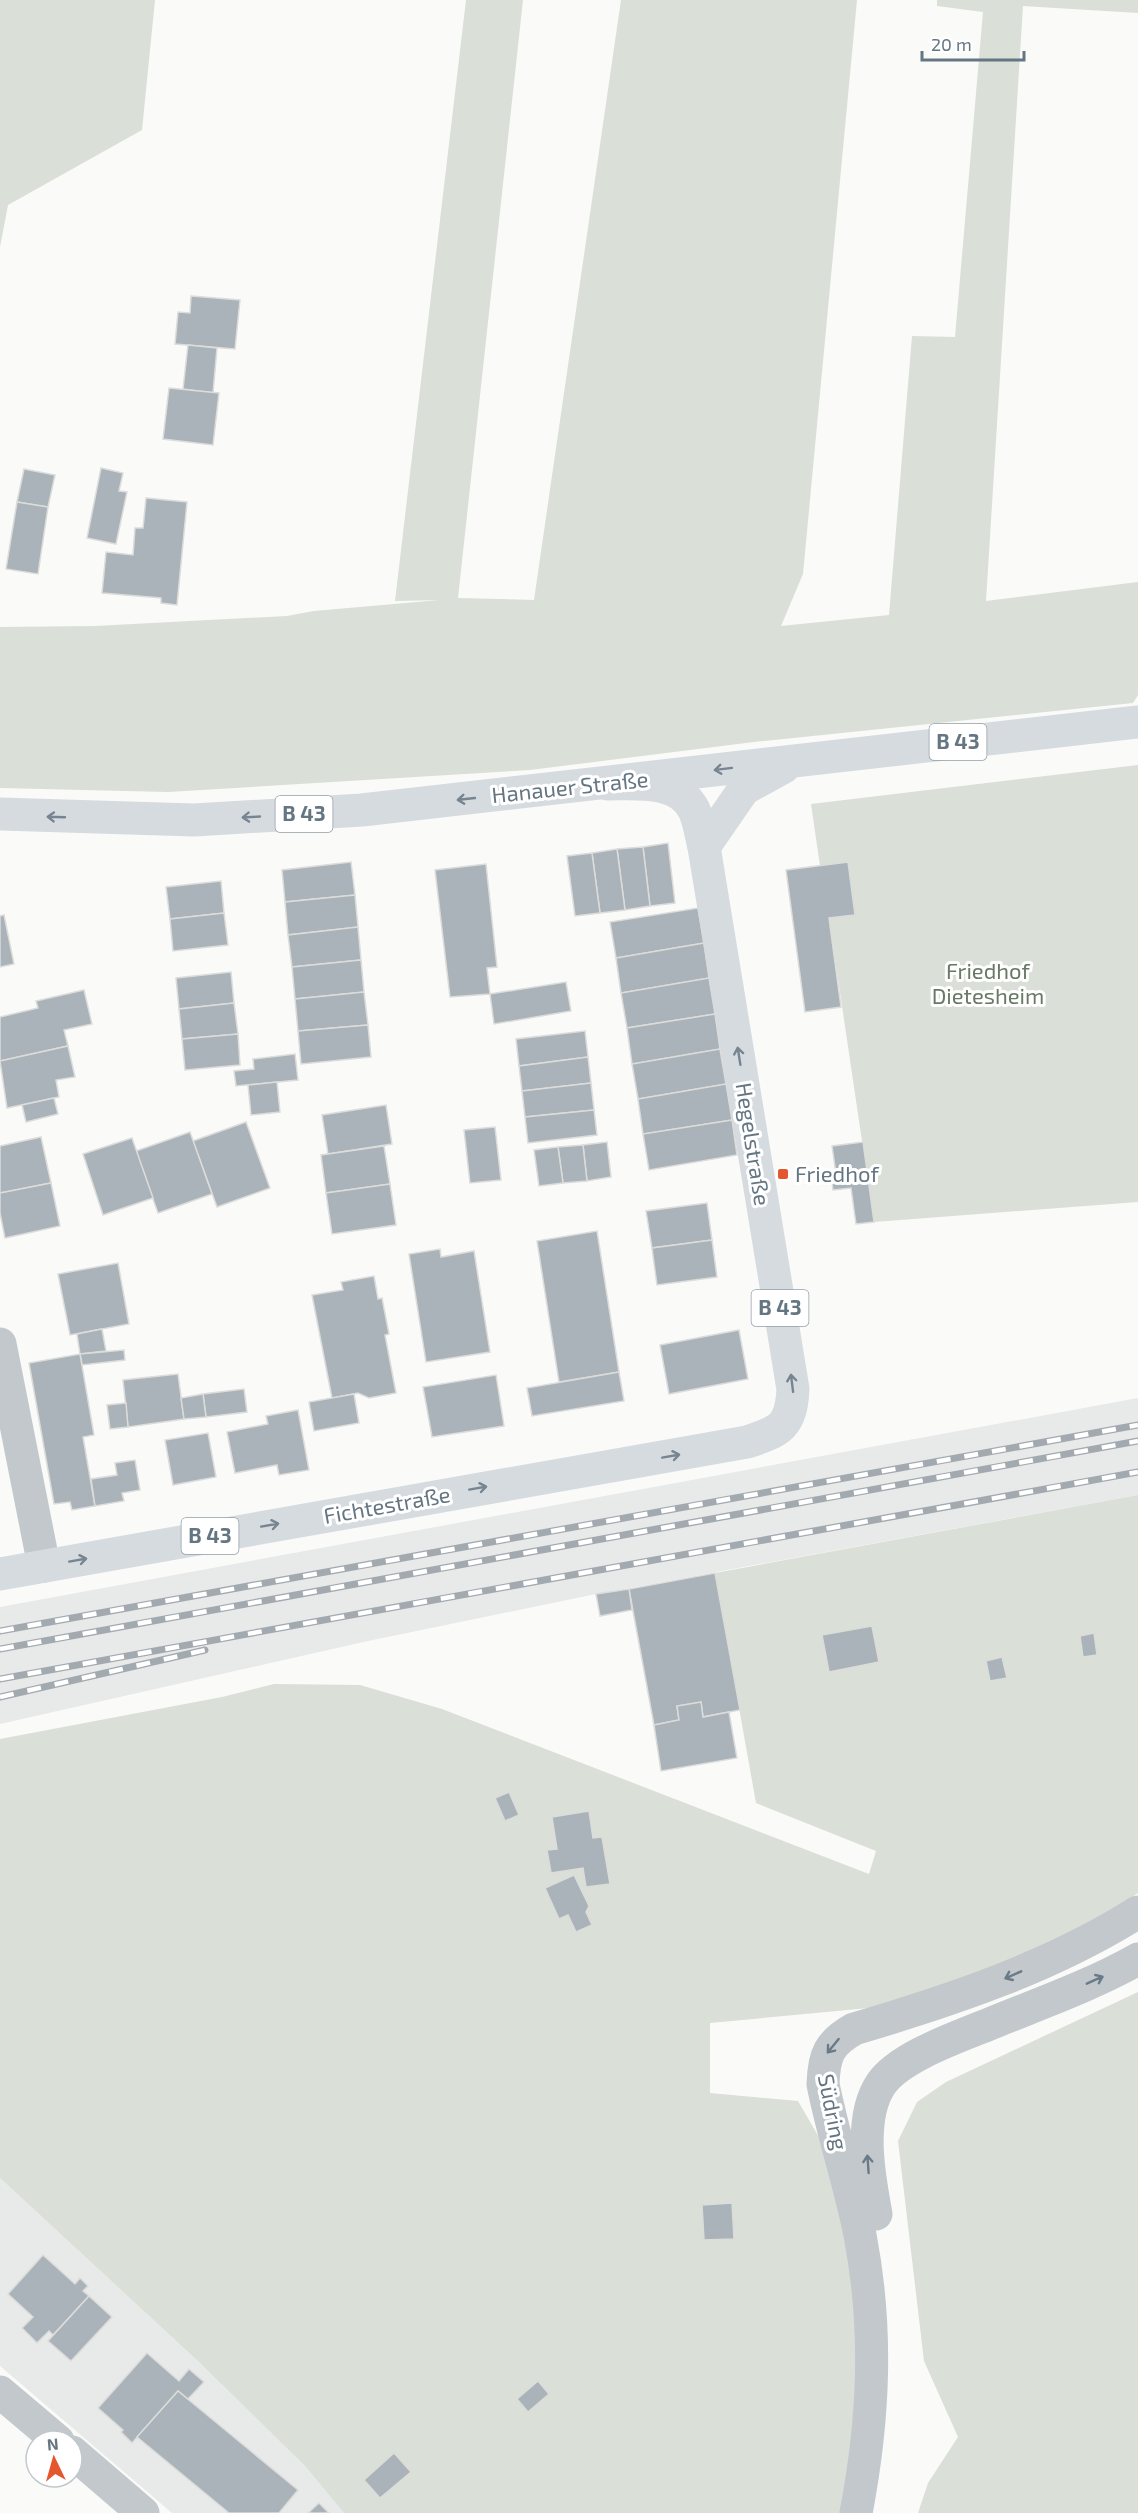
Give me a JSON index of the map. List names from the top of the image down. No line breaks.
{"streets":{"main road":["B 43","Hanauer Straße","Hegelstraße","Fichtestraße"],"street":["Südring"]},"crossings":[["B 43","Hanauer Straße"],["B 43","Hegelstraße"],["Hanauer Straße","Hegelstraße"],["Hegelstraße","Fichtestraße"]],"one_way":["Hanauer Straße","Hegelstraße","Fichtestraße"],"parks":["Friedhof Dietesheim"],"places":{"transit":["Friedhof"]},"scale_bar":"20 m","north":"top"}
